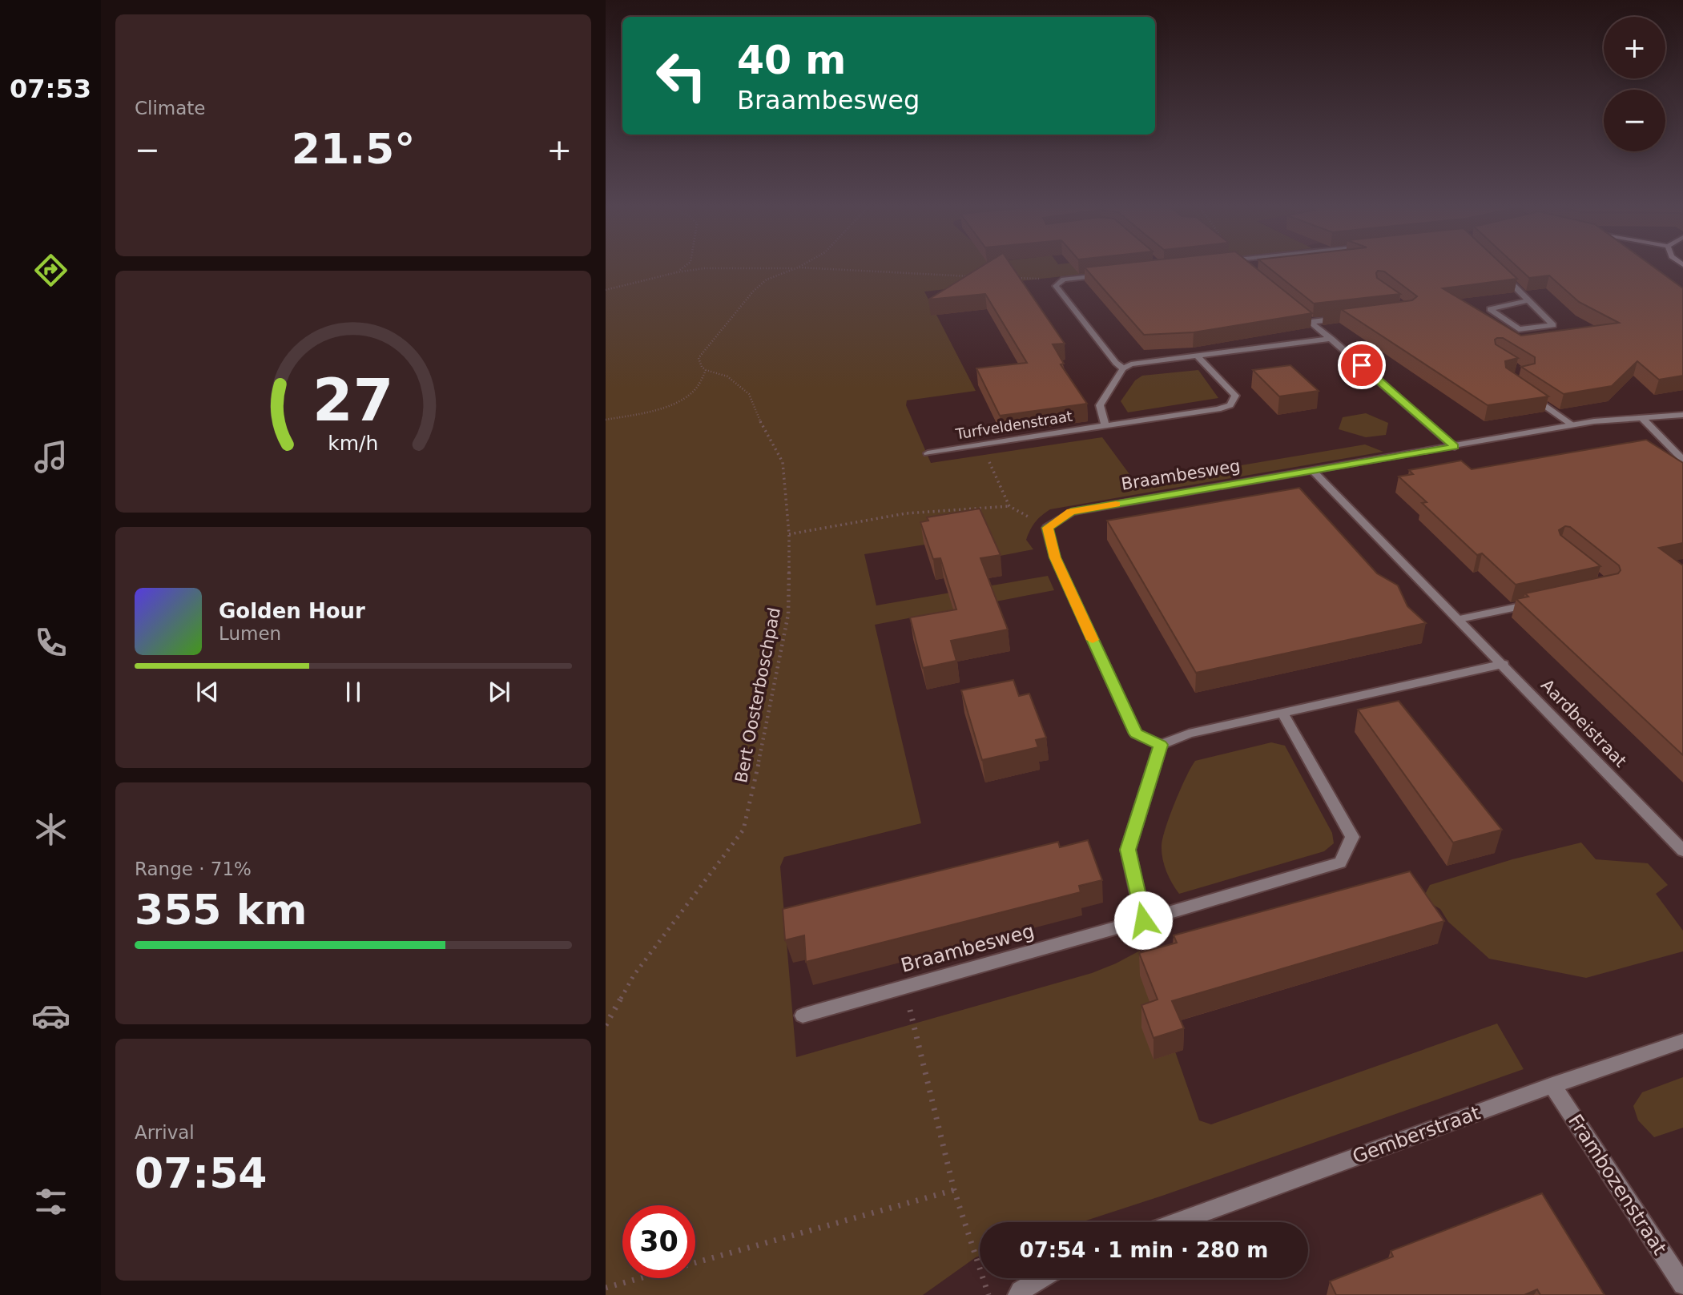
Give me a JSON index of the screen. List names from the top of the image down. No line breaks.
{"streets":{"street":["Turfveldenstraat","Braambesweg","Aardbeistraat","Gemberstraat","Frambozenstraat"],"path":["Bert Oosterboschpad"]},"crossings":[["Braambesweg","Aardbeistraat"],["Gemberstraat","Frambozenstraat"]],"page":{"tabs":"07:53","tile":["Climate",["Range · 71%","355 km"],["Arrival","07:54"]],"map_buttons":["+","−"],"turn":["40 m","Braambesweg"],"heat":["−","21.5°","+"],"song":["Golden Hour","Lumen"],"limit":"30","trip":"07:54 · 1 min · 280 m","gauge":["27","km/h"]}}
